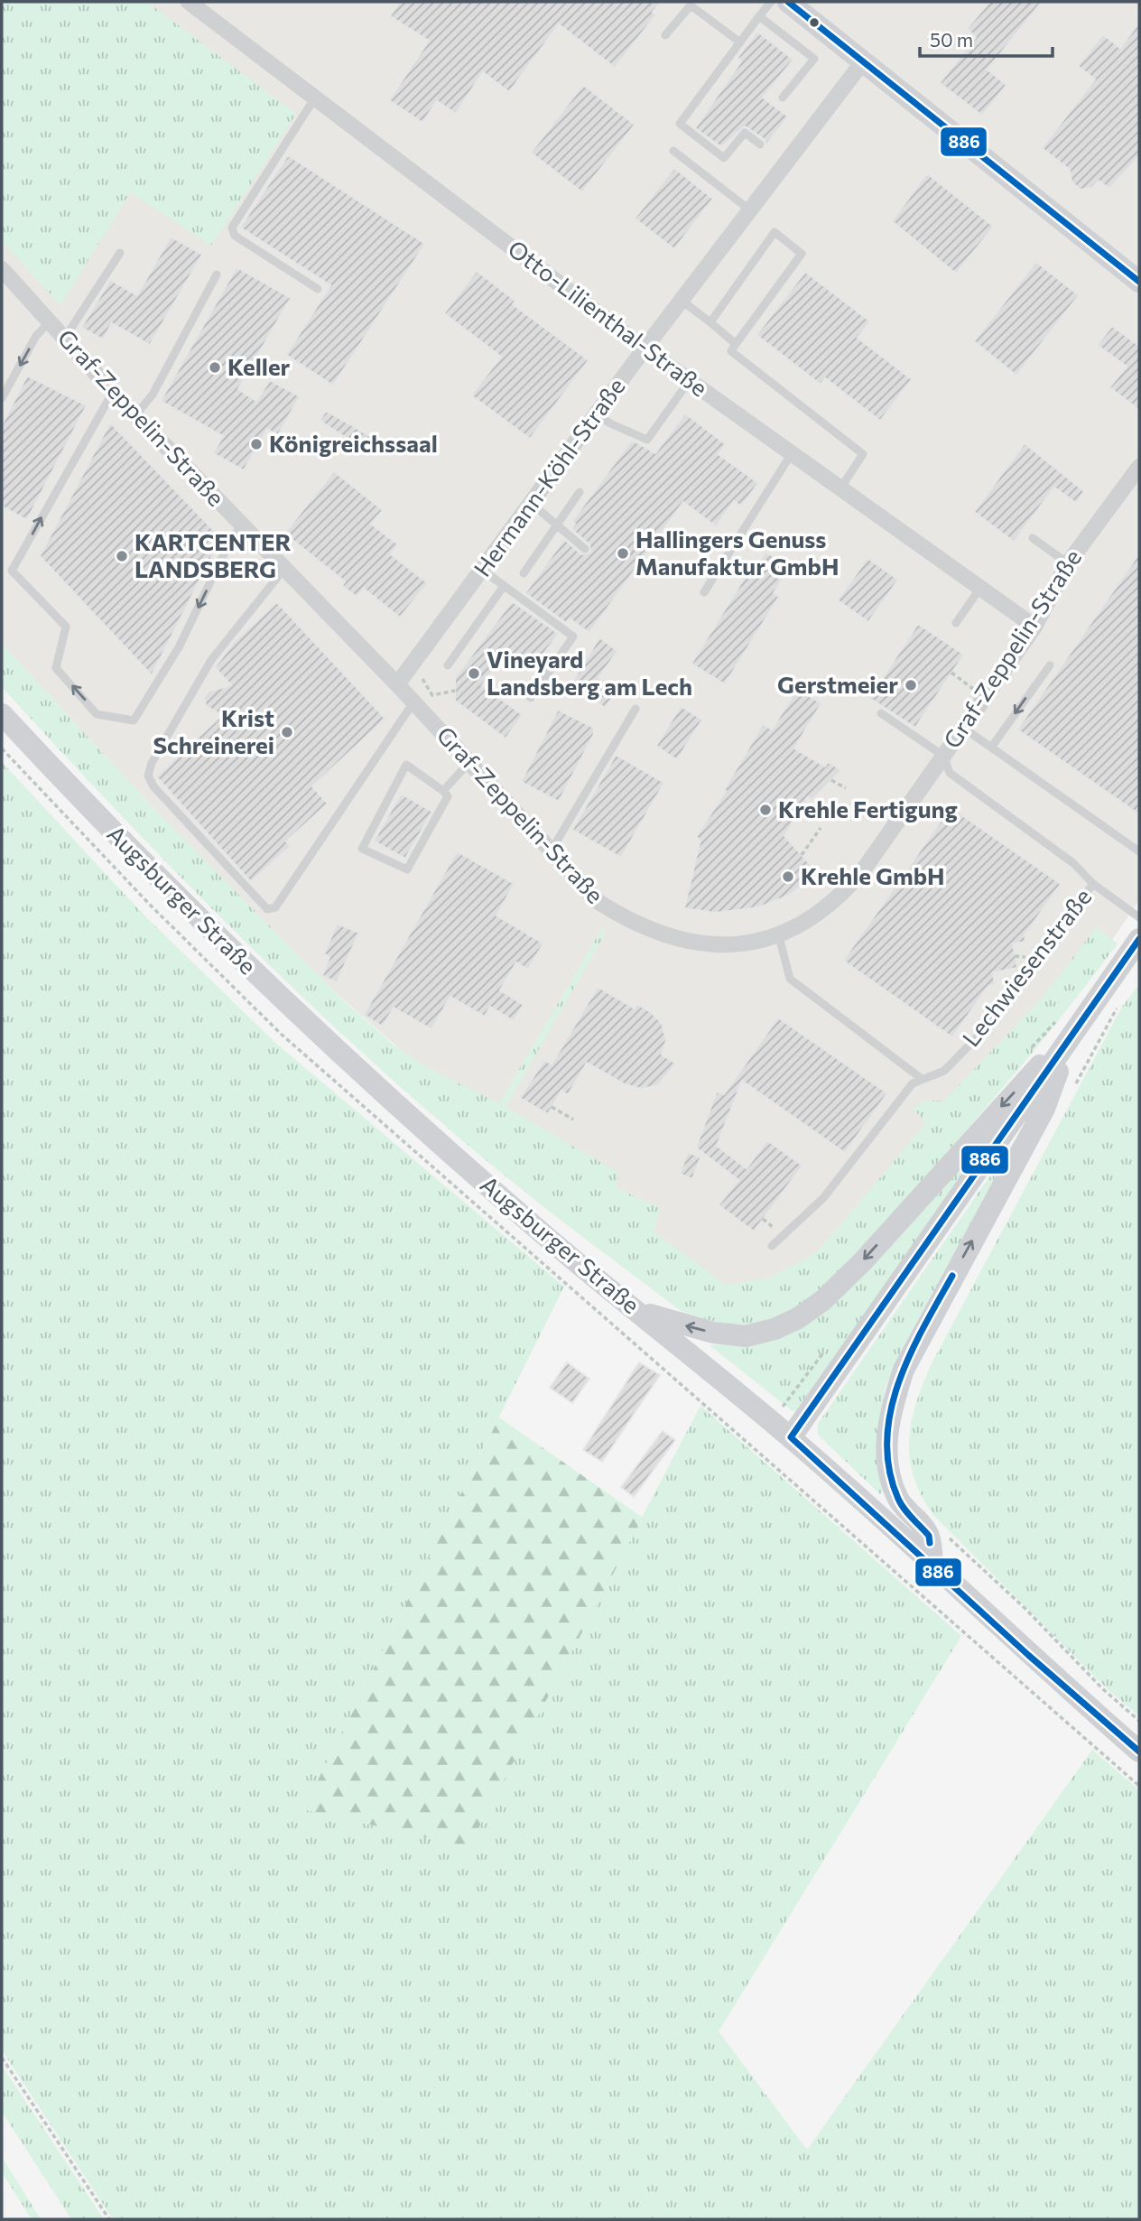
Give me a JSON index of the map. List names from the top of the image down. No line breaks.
{"streets":{"main road":["Augsburger Straße"],"street":["Otto-Lilienthal-Straße","Graf-Zeppelin-Straße","Hermann-Köhl-Straße"],"lane":["Lechwiesenstraße"]},"crossings":[["Otto-Lilienthal-Straße","Graf-Zeppelin-Straße"],["Otto-Lilienthal-Straße","Hermann-Köhl-Straße"],["Graf-Zeppelin-Straße","Hermann-Köhl-Straße"],["Graf-Zeppelin-Straße","Lechwiesenstraße"]],"places":["Keller","Königreichssaal","Hallingers Genuss Manufaktur GmbH","KARTCENTER LANDSBERG","Vineyard Landsberg am Lech","Gerstmeier","Krist Schreinerei","Krehle Fertigung","Krehle GmbH"],"lines":["transit line 886"],"scale_bar":"50 m"}
